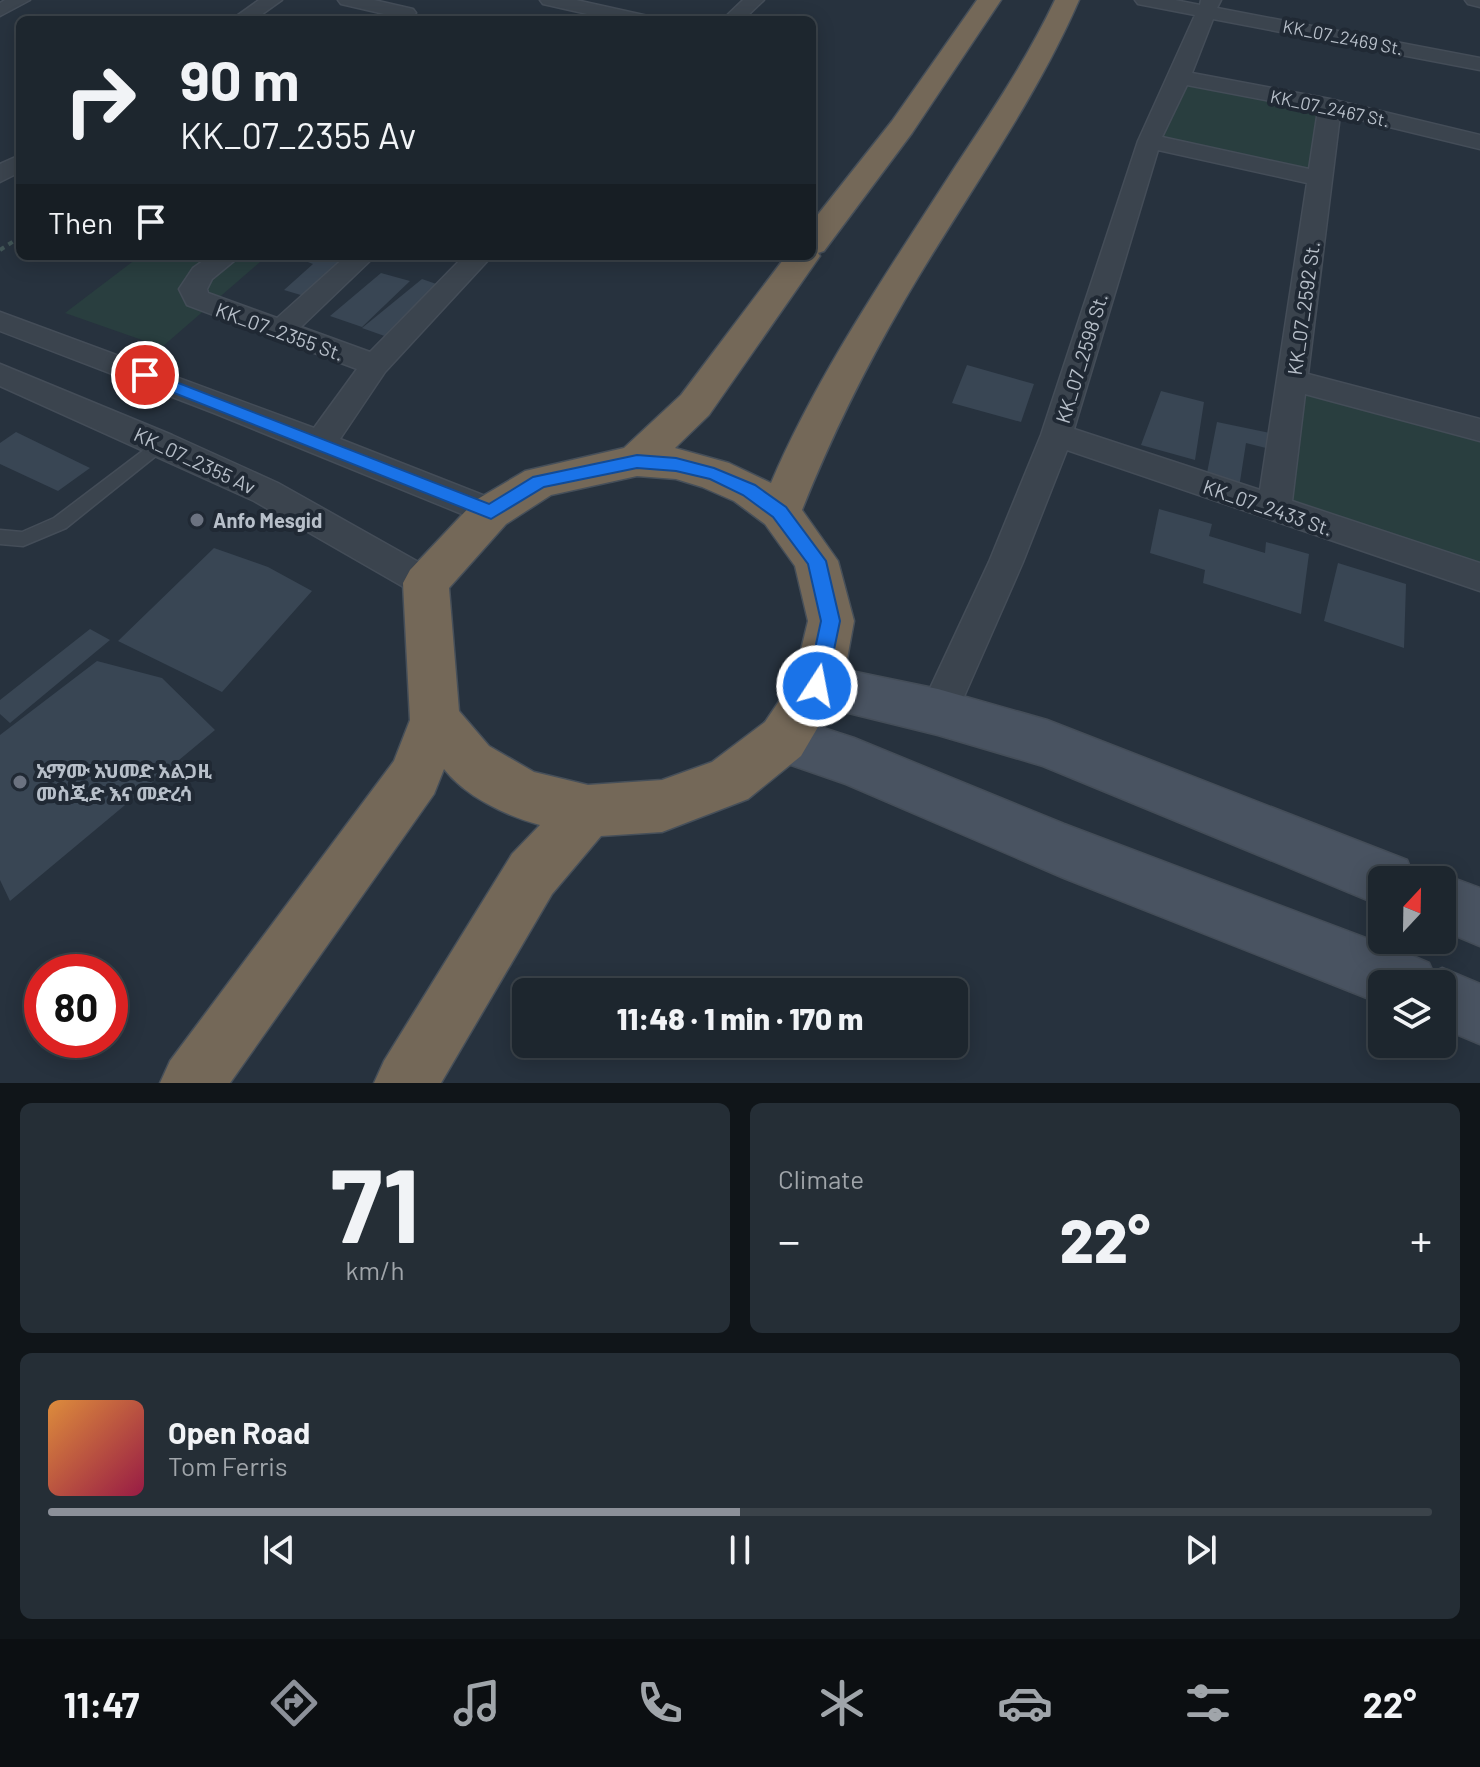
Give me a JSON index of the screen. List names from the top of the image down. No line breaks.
{"streets":{"street":["KK_07_2469 St.","KK_07_2467 St.","KK_07_2592 St.","KK_07_2355 St.","KK_07_2598 St.","KK_07_2355 Av","KK_07_2433 St."]},"crossings":[["KK_07_2469 St.","KK_07_2598 St."],["KK_07_2467 St.","KK_07_2592 St."],["KK_07_2467 St.","KK_07_2598 St."],["KK_07_2592 St.","KK_07_2433 St."],["KK_07_2598 St.","KK_07_2433 St."]],"places":["Anfo Mesgid","ኢማሙ አህመድ አልጋዚ መስጂድ እና መድረሳ"],"north":"top","page":{"turn":["90 m","KK_07_2355 Av"],"then":"Then","limit":"80","trip":"11:48 · 1 min · 170 m","tile":[["71","km/h"],"Climate"],"heat":["−","22°","+"],"song":["Open Road","Tom Ferris"],"tabs":["11:47","22°"]}}
